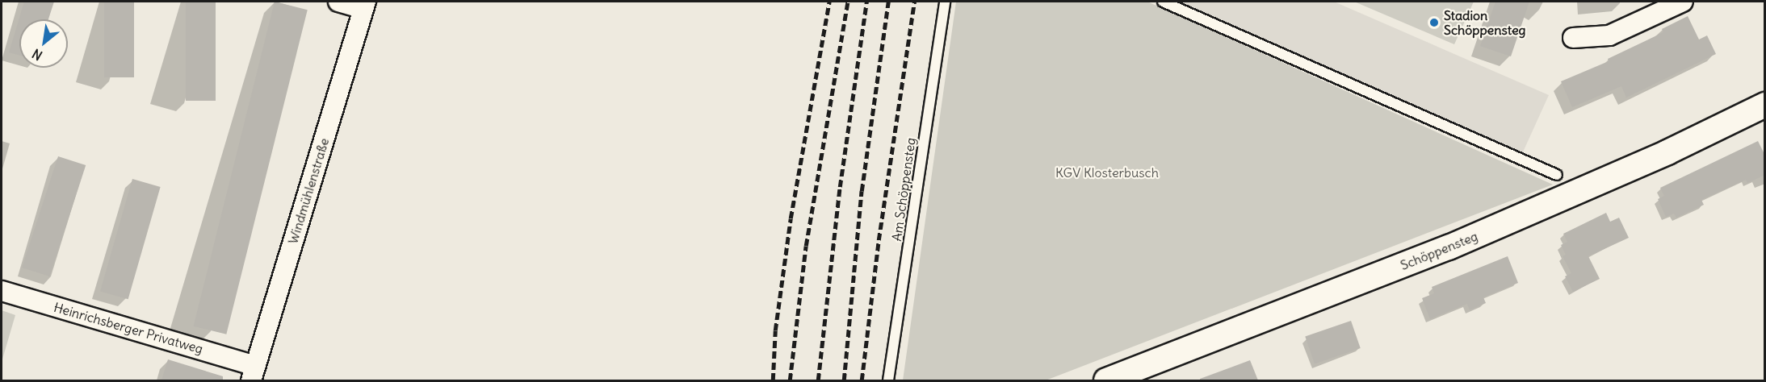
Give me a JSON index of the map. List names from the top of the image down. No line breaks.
{"streets":{"street":["Windmühlenstraße","Schöppensteg","Heinrichsberger Privatweg"],"lane":["Am Schöppensteg"]},"crossings":[["Windmühlenstraße","Heinrichsberger Privatweg"]],"parks":["KGV Klosterbusch"],"places":["Stadion Schöppensteg"],"north":"bottom left"}
